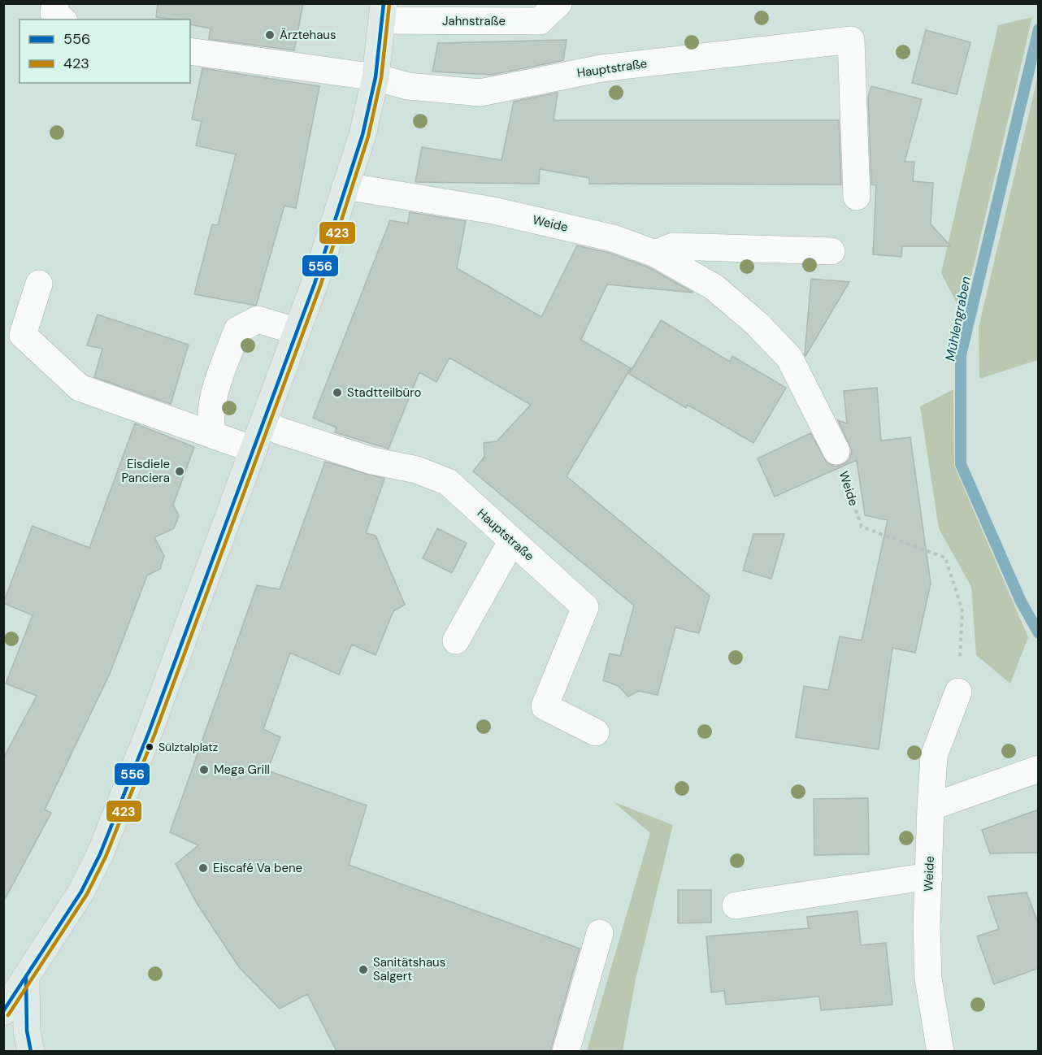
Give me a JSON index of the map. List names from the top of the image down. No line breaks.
{"streets":{"street":["Jahnstraße","Hauptstraße","Weide"]},"water":["Mühlengraben"],"places":["Ärztehaus","Stadtteilbüro","Eisdiele Panciera","Sülztalplatz","Mega Grill","Eiscafé Va bene","Sanitätshaus Salgert"],"lines":["transit line 556","transit line 423"],"legend":["556","423"]}
